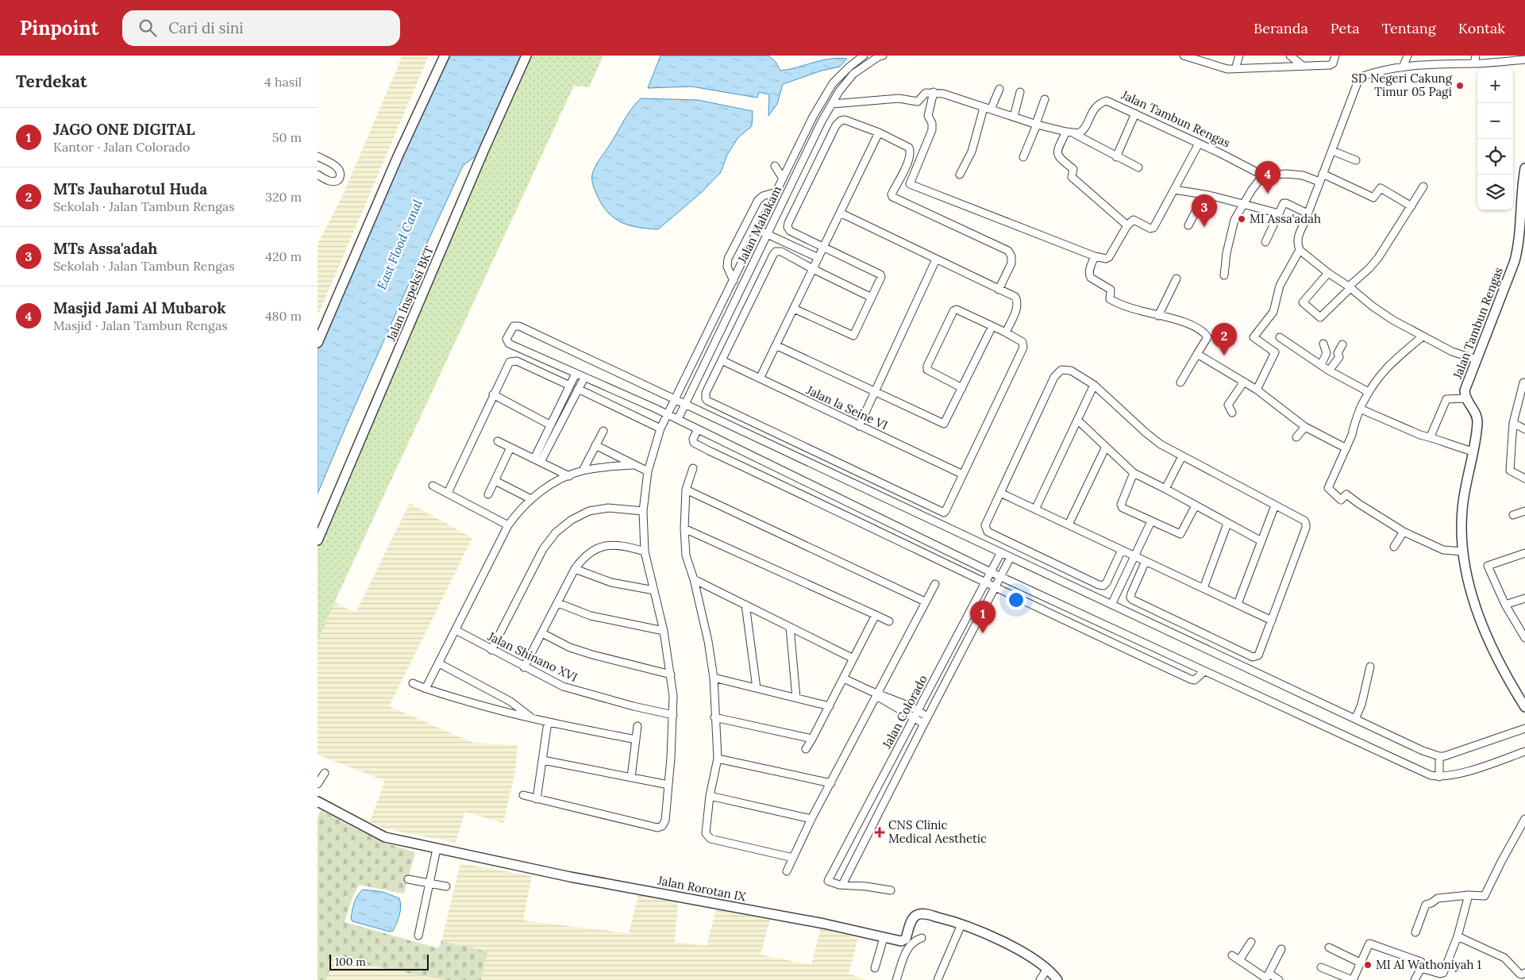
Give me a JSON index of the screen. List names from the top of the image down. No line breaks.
{"streets":{"street":["Jalan Tambun Rengas","Jalan Mahakam","Jalan Inspeksi BKT","Jalan la Seine VI","Jalan Shinano XVI","Jalan Colorado","Jalan Rorotan IX"]},"crossings":[["Jalan Mahakam","Jalan Shinano XVI"]],"water":["East Flood Canal"],"places":{"other":["SD Negeri Cakung Timur 05 Pagi","MI Assa'adah","MI Al Wathoniyah 1"],"health":["CNS Clinic Medical Aesthetic"]},"scale_bar":"100 m","page":{"header":"Pinpoint","search":"Cari di sini","nav":["Beranda","Peta","Tentang","Kontak"],"heading":["Terdekat","4 hasil"],"map_buttons":["+","−"],"list":[{"mark":"1","name":"JAGO ONE DIGITAL","note":"Kantor · Jalan Colorado","value":"50 m"},{"mark":"2","name":"MTs Jauharotul Huda","note":"Sekolah · Jalan Tambun Rengas","value":"320 m"},{"mark":"3","name":"MTs Assa'adah","note":"Sekolah · Jalan Tambun Rengas","value":"420 m"},{"mark":"4","name":"Masjid Jami Al Mubarok","note":"Masjid · Jalan Tambun Rengas","value":"480 m"}],"pins":["4","3","2","1"],"scale":"100 m"}}
